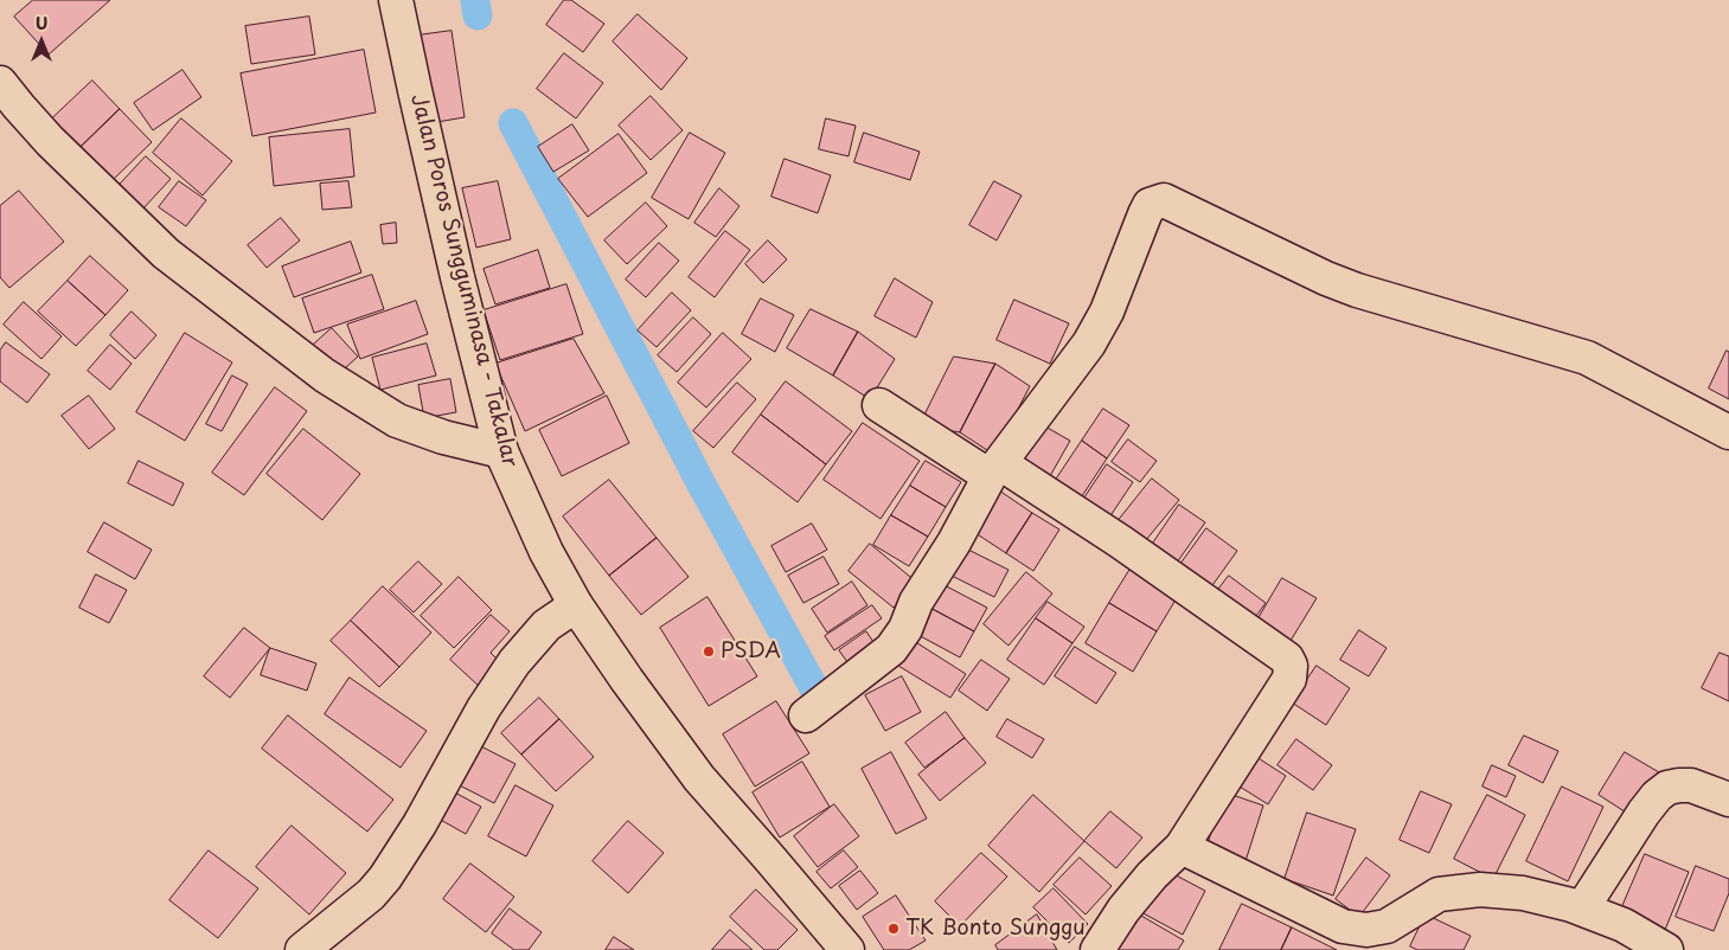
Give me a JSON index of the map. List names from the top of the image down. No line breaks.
{"streets":{"main road":["Jalan Poros Sungguminasa - Takalar"]},"places":["PSDA","TK Bonto Sunggu"],"north":"top"}
